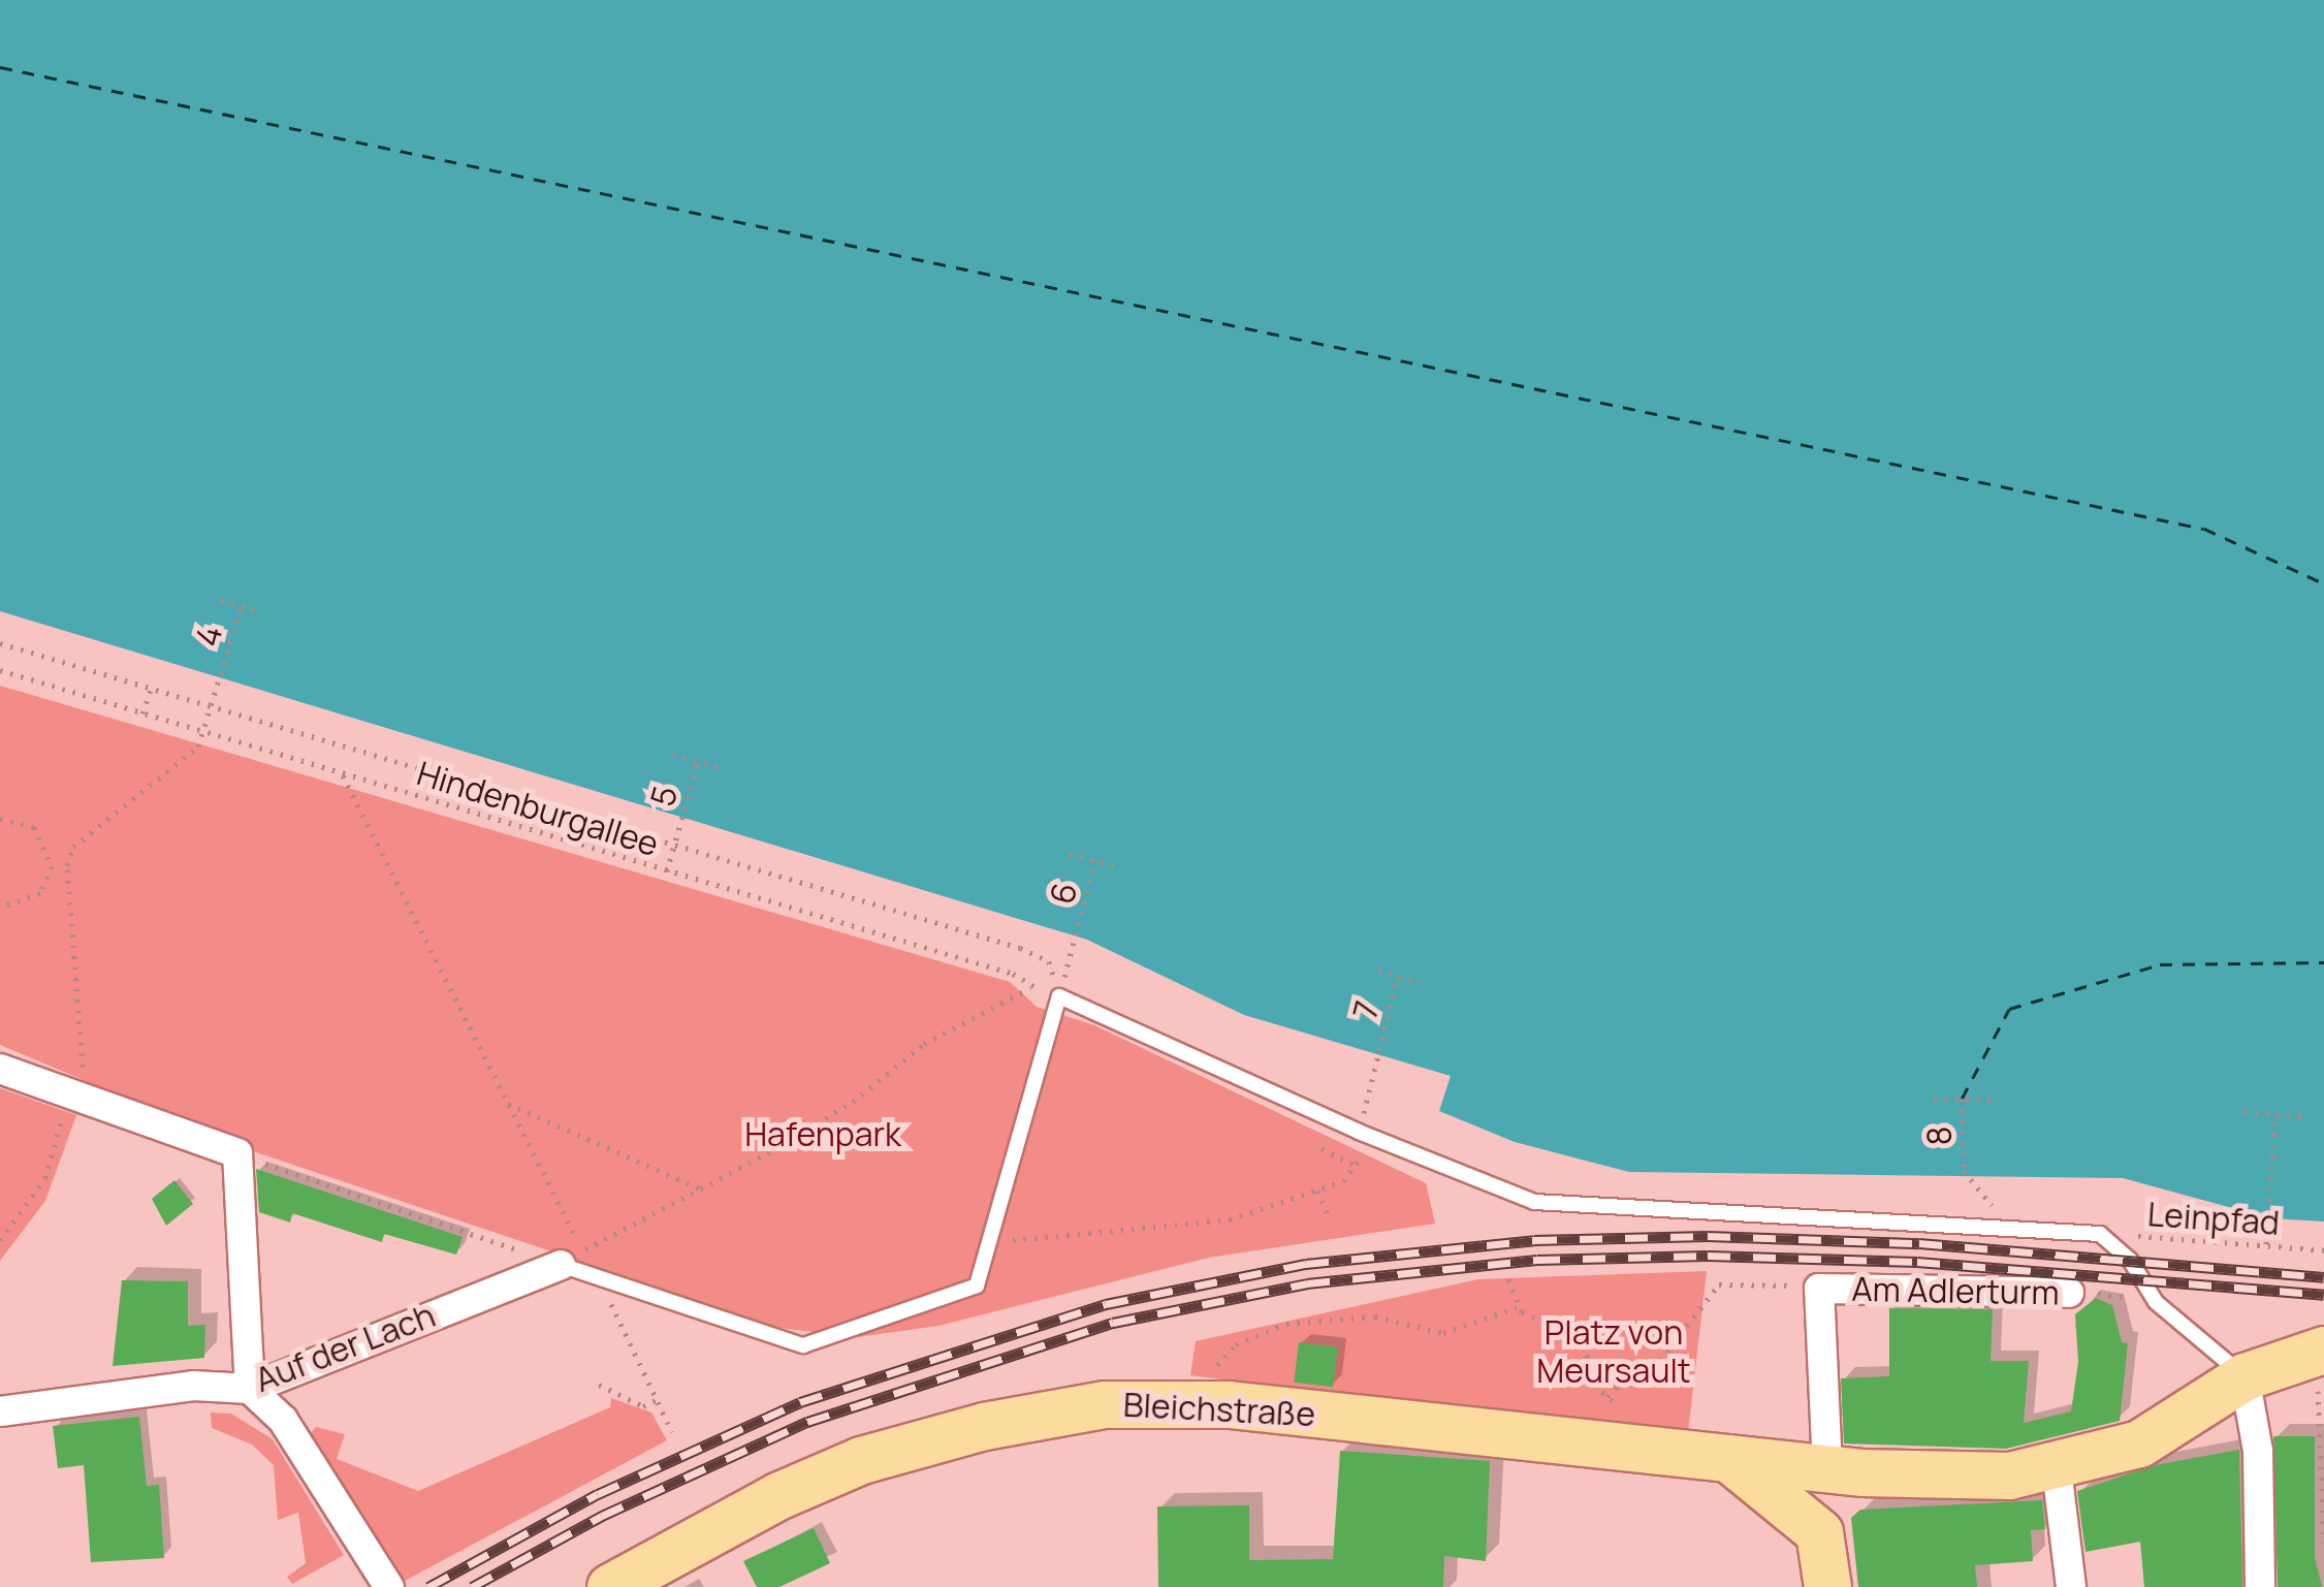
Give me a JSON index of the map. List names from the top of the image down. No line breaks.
{"streets":{"main road":["Bleichstraße"],"street":["Am Adlerturm","Auf der Lach"],"path":["4","5","Hindenburgallee","6","7","8","Leinpfad"]},"crossings":[["4","Hindenburgallee"],["5","Hindenburgallee"],["Hindenburgallee","6"],["Am Adlerturm","Bleichstraße"]],"parks":["Hafenpark","Platz von Meursault"]}
